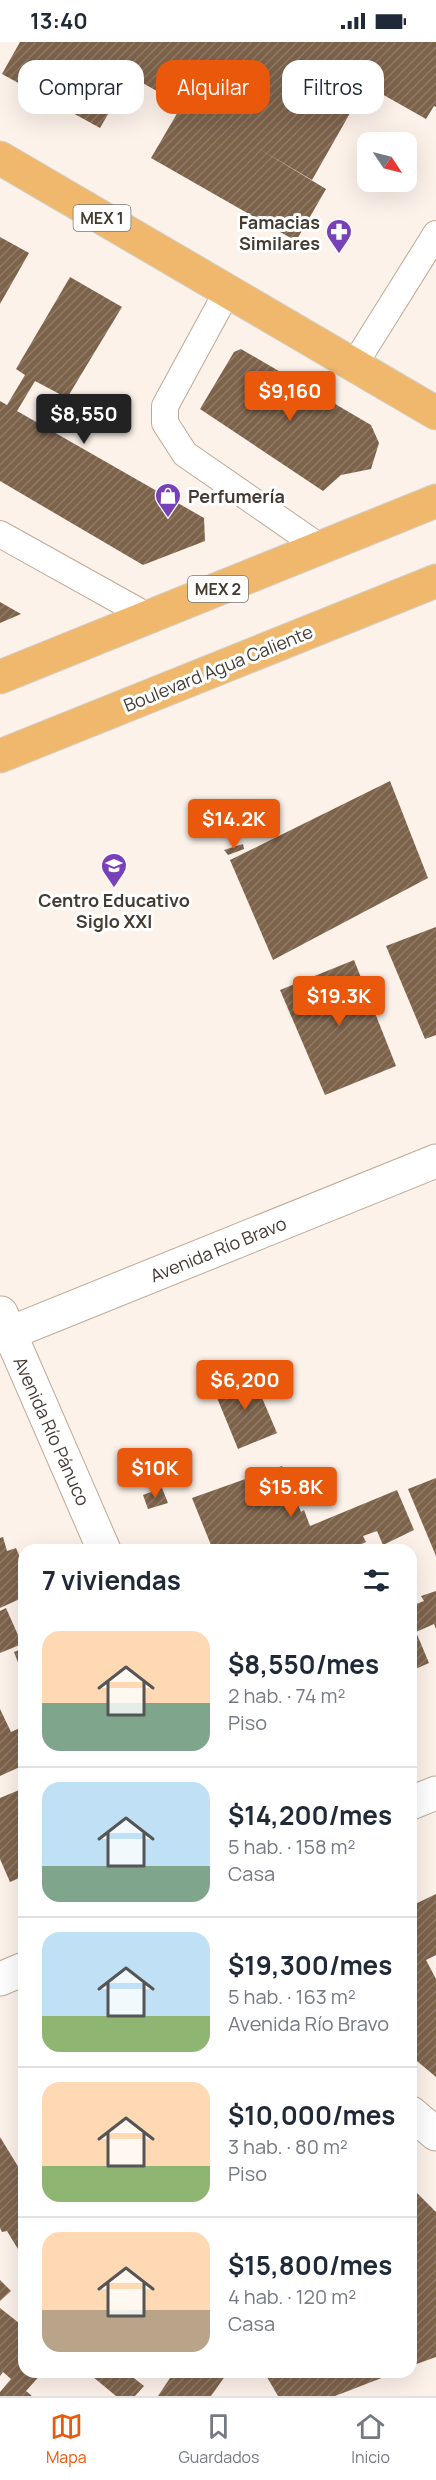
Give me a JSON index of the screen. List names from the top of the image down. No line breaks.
{"streets":{"main road":["MEX 1","MEX 2","Boulevard Agua Caliente"],"street":["Avenida Río Bravo","Avenida Río Pánuco"]},"crossings":[["Avenida Río Bravo","Avenida Río Pánuco"]],"places":{"pharmacy":["Famacias Similares"],"shop":["Perfumería"],"school or university":["Centro Educativo Siglo XXI"]},"north":"bottom right","page":{"status":"13:40","chip":["Comprar","Alquilar","Filtros"],"price":["$9,160","$8,550","$14.2K","$19.3K","$6,200","$10K","$15.8K"],"heading":"7 viviendas","list":[{"name":"$8,550/mes","note":"2 hab. · 74 m² · Piso"},{"name":"$14,200/mes","note":"5 hab. · 158 m² · Casa"},{"name":"$19,300/mes","note":"5 hab. · 163 m² · Avenida Río Bravo"},{"name":"$10,000/mes","note":"3 hab. · 80 m² · Piso"},{"name":"$15,800/mes","note":"4 hab. · 120 m² · Casa"}],"tabs":["Mapa","Guardados","Inicio"]}}
